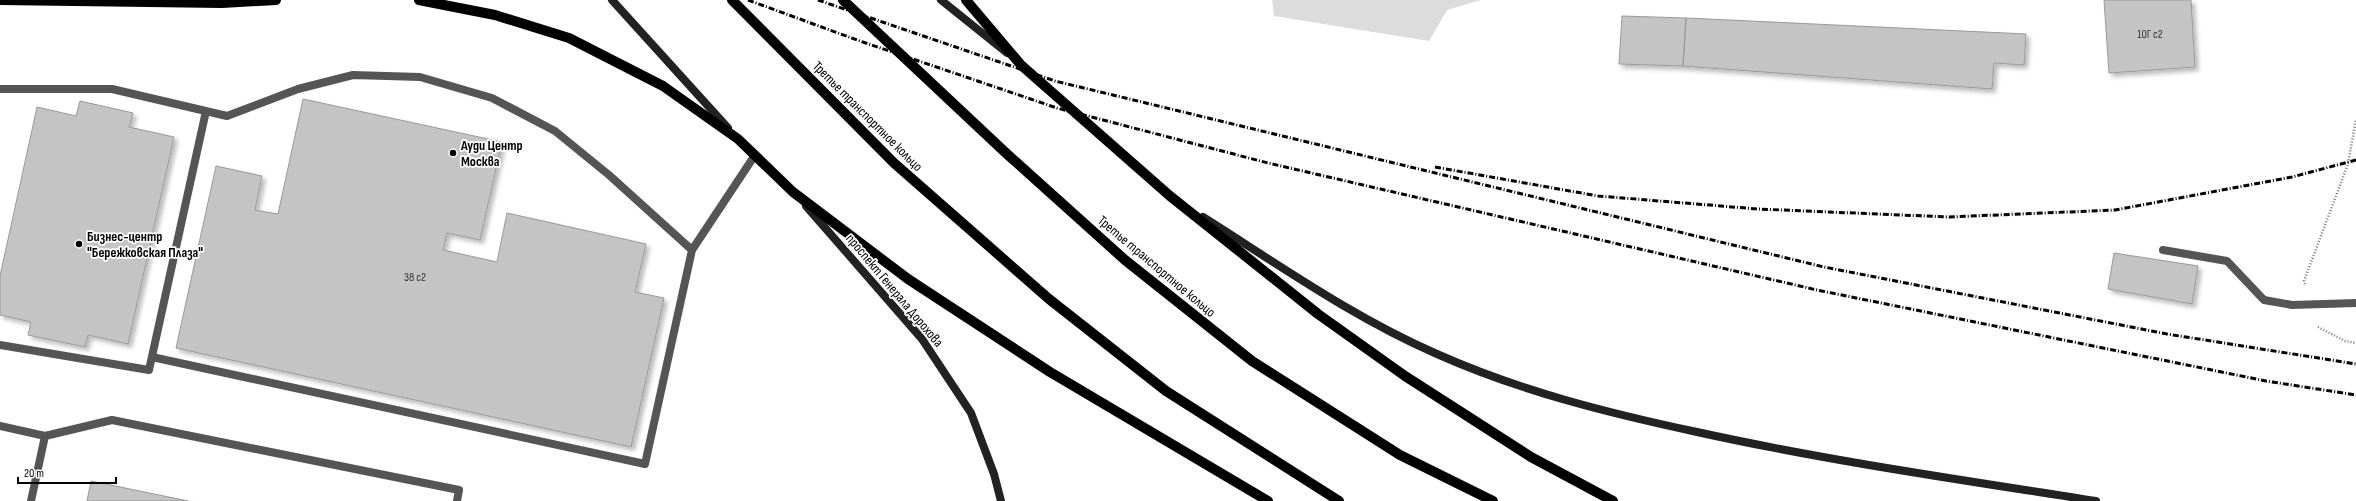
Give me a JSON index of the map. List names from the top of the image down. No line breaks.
{"streets":{"main road":["Третье транспортное кольцо","проспект Генерала Дорохова"]},"places":["Ауди Центр Москва","Бизнес-центр \"Бережковская Плаза\""],"house_numbers":["10Г с2","38 с2"],"scale_bar":"20 m"}
